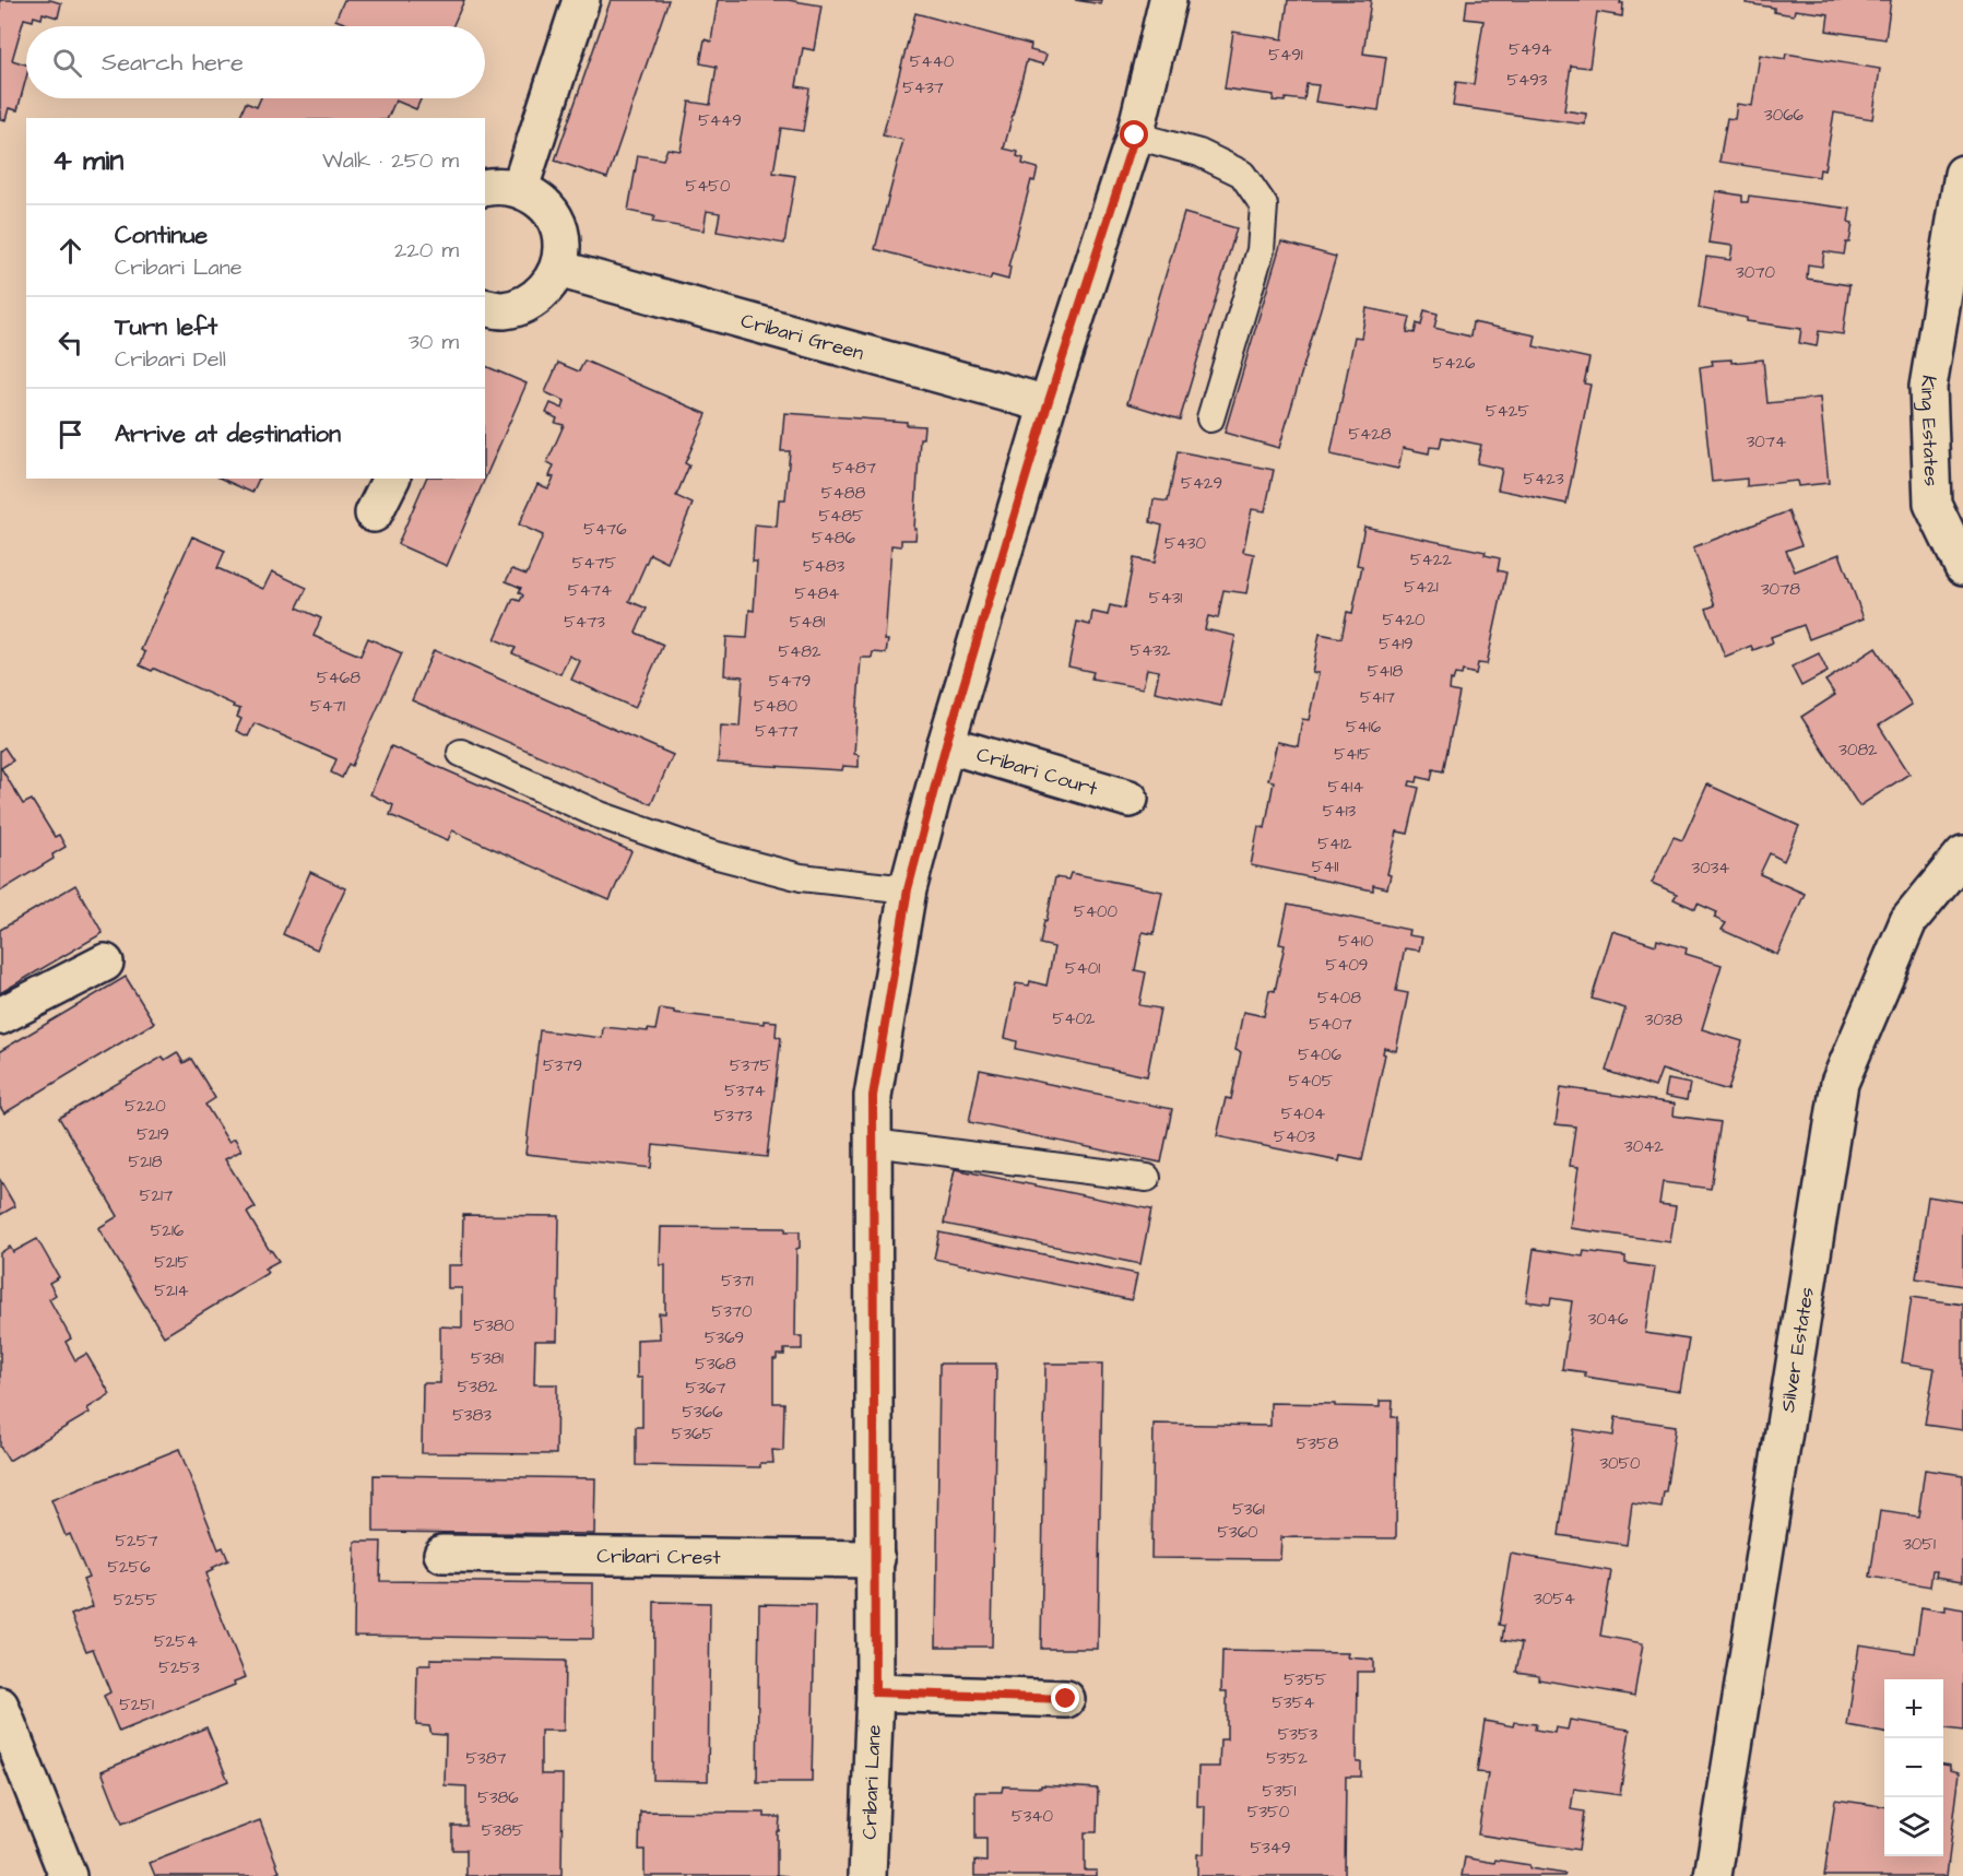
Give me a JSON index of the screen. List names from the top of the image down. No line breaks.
{"streets":{"street":["Cribari Green","King Estates","Cribari Court","Silver Estates","Cribari Crest","Cribari Lane"]},"crossings":[["Cribari Green","Cribari Lane"],["Cribari Court","Cribari Lane"],["Cribari Crest","Cribari Lane"]],"house_numbers":["5494","5491","5440","5493","5437","3066","5449","5450","3070","5426","5425","5428","3074","5487","5423","5429","5488","5485","5476","5486","5430","5422","5475","5483","5421","3078","5474","5484","5431","5420","5473","5481","5419","5432","5482","5418","5468","5479","5417","5471","5480","5416","5477","3082","5415","5414","5413","5412","5411","3034","5400","5410","5409","5401","5408","5402","3038","5407","5406","5379","5375","5405","5374","5220","5404","5373","5219","5403","3042","5218","5217","5216","5215","5371","5214","5370","3046","5380","5369","5381","5368","5382","5367","5366","5383","5365","5358","3050","5361","5360","5257","3051","5256","3054","5255","5254","5253","5355","5354","5251","5353","5387","5352","5351","5386","5350","5340","5385","5349"],"page":{"search":"Search here","heading":["4 min","Walk · 250 m"],"list":[["Continue","Cribari Lane","220 m"],["Turn left","Cribari Dell","30 m"],"Arrive at destination"],"map_buttons":["+","−"]}}
